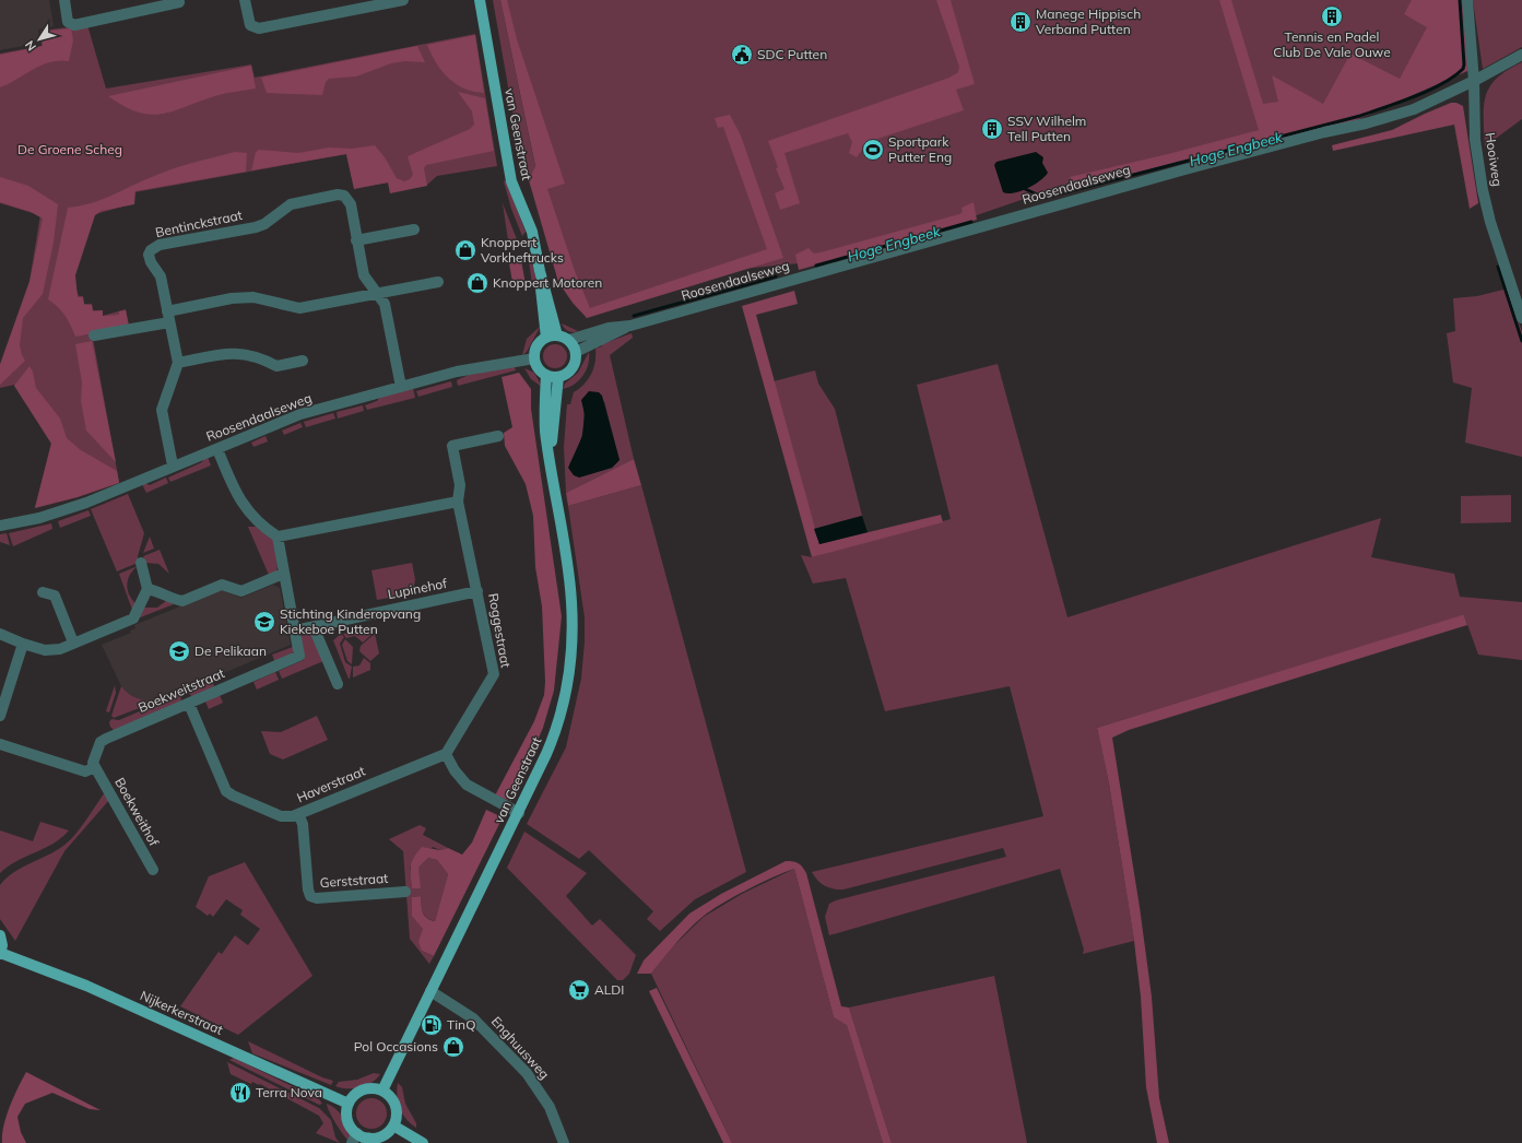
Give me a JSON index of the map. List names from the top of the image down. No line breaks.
{"streets":{"main road":["van Geenstraat","Nijkerkerstraat"],"street":["Hooiweg","Roosendaalseweg","Bentinckstraat","Lupinehof","Roggestraat","Boekweitstraat","Haverstraat","Boekweithof","Gerststraat","Enghuusweg"]},"crossings":[["van Geenstraat","Roosendaalseweg"],["van Geenstraat","Nijkerkerstraat"],["van Geenstraat","Enghuusweg"],["Hooiweg","Roosendaalseweg"],["Roosendaalseweg","Bentinckstraat"],["Lupinehof","Roggestraat"],["Lupinehof","Boekweitstraat"],["Roggestraat","Haverstraat"],["Boekweitstraat","Haverstraat"],["Boekweitstraat","Boekweithof"],["Haverstraat","Gerststraat"]],"water":["Hoge Engbeek"],"parks":["De Groene Scheg"],"places":{"building":["Tennis en Padel Club De Vale Ouwe","Manege Hippisch Verband Putten","SSV Wilhelm Tell Putten"],"public building":["SDC Putten"],"sports":["Sportpark Putter Eng"],"shop":["Knoppert Vorkheftrucks","Knoppert Motoren","Pol Occasions"],"school or university":["Stichting Kinderopvang Kiekeboe Putten","De Pelikaan"],"supermarket":["ALDI"],"fuel station":["TinQ"],"restaurant":["Terra Nova"]},"north":"bottom left"}
